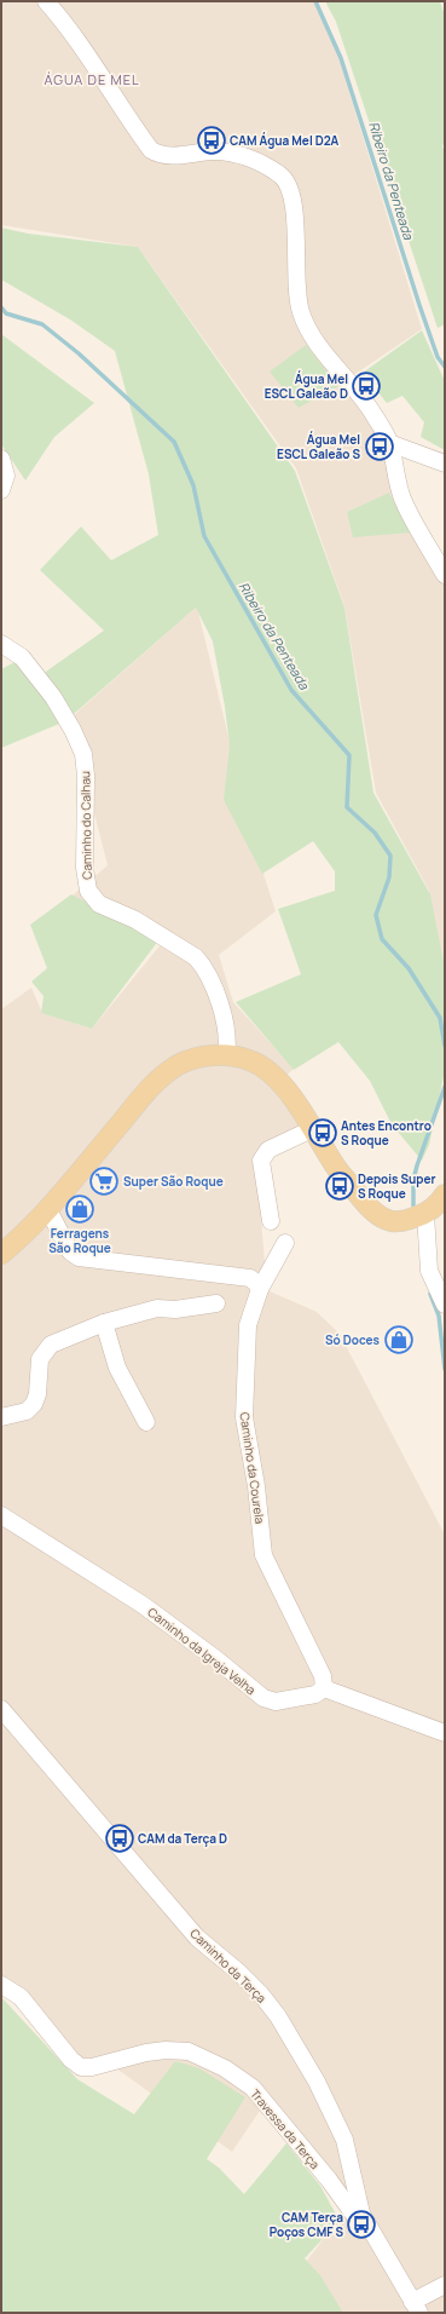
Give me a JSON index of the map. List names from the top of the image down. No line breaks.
{"streets":{"street":["Caminho do Calhau","Caminho da Courela","Caminho da Igreja Velha","Caminho da Terça","Travessa da Terça"]},"crossings":[["Caminho da Courela","Caminho da Igreja Velha"],["Caminho da Terça","Travessa da Terça"]],"districts":["ÁGUA DE MEL"],"water":["Ribeiro da Penteada"],"places":{"bus stop":["CAM Água Mel D2A","Água Mel ESCL Galeão D","Água Mel ESCL Galeão S","Antes Encontro S Roque","Depois Super S Roque","CAM da Terça D","CAM Terça Poços CMF S"],"supermarket":["Super São Roque"],"shop":["Ferragens São Roque","Só Doces"]}}
